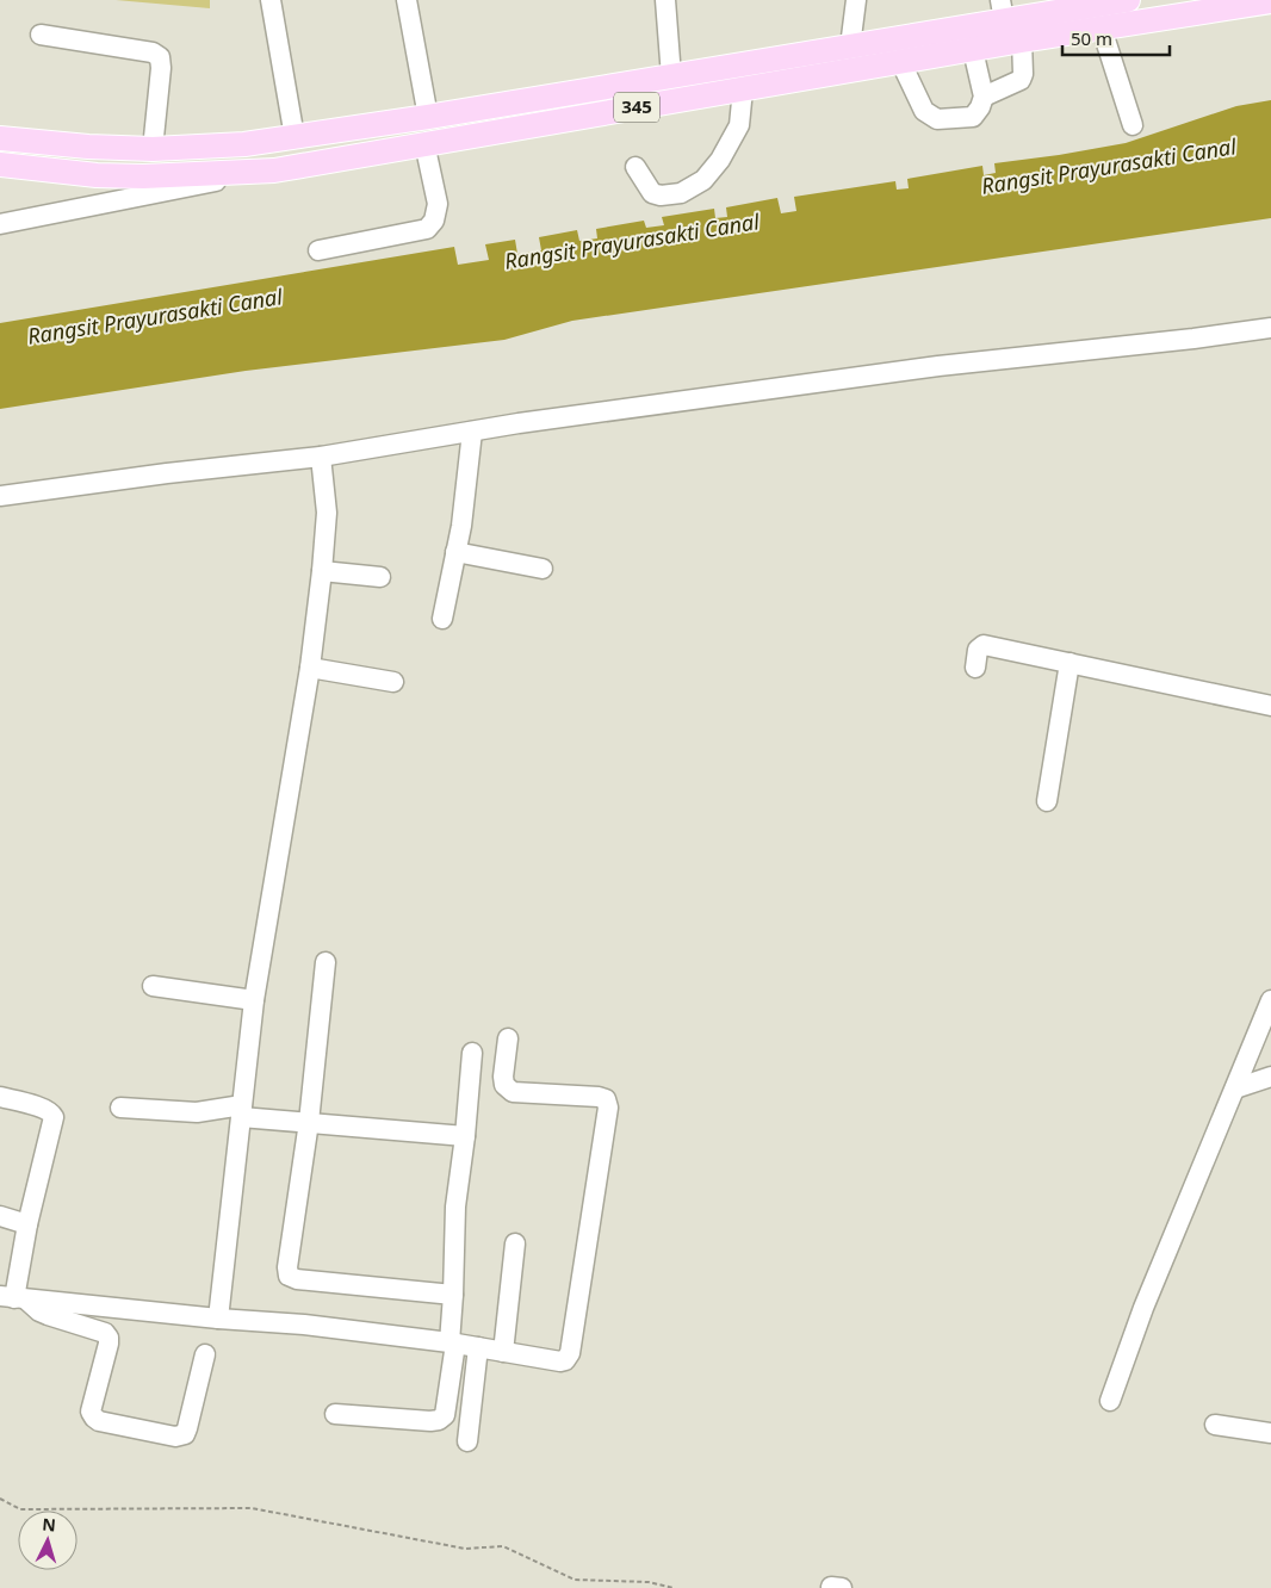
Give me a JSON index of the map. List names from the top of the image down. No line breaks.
{"streets":{"main road":["345"]},"water":["Rangsit Prayurasakti Canal"],"scale_bar":"50 m","north":"top"}
